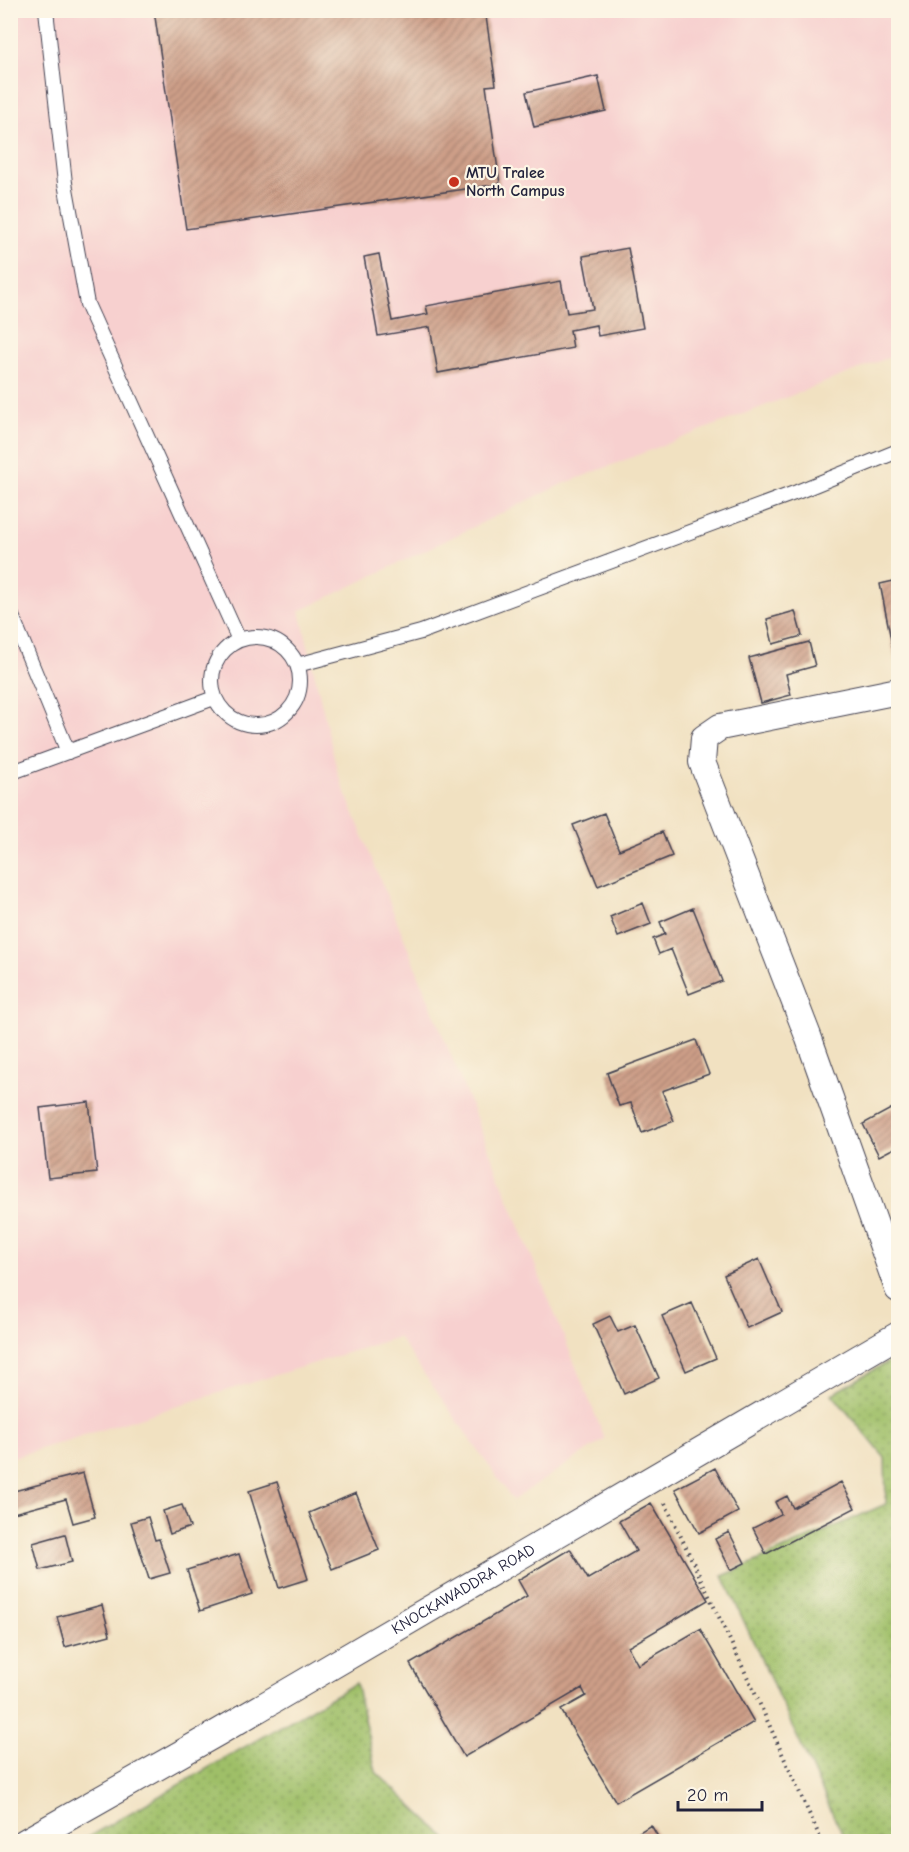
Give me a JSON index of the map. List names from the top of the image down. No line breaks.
{"streets":{"street":["KNOCKAWADDRA ROAD"]},"places":["MTU Tralee North Campus"],"scale_bar":"20 m"}
